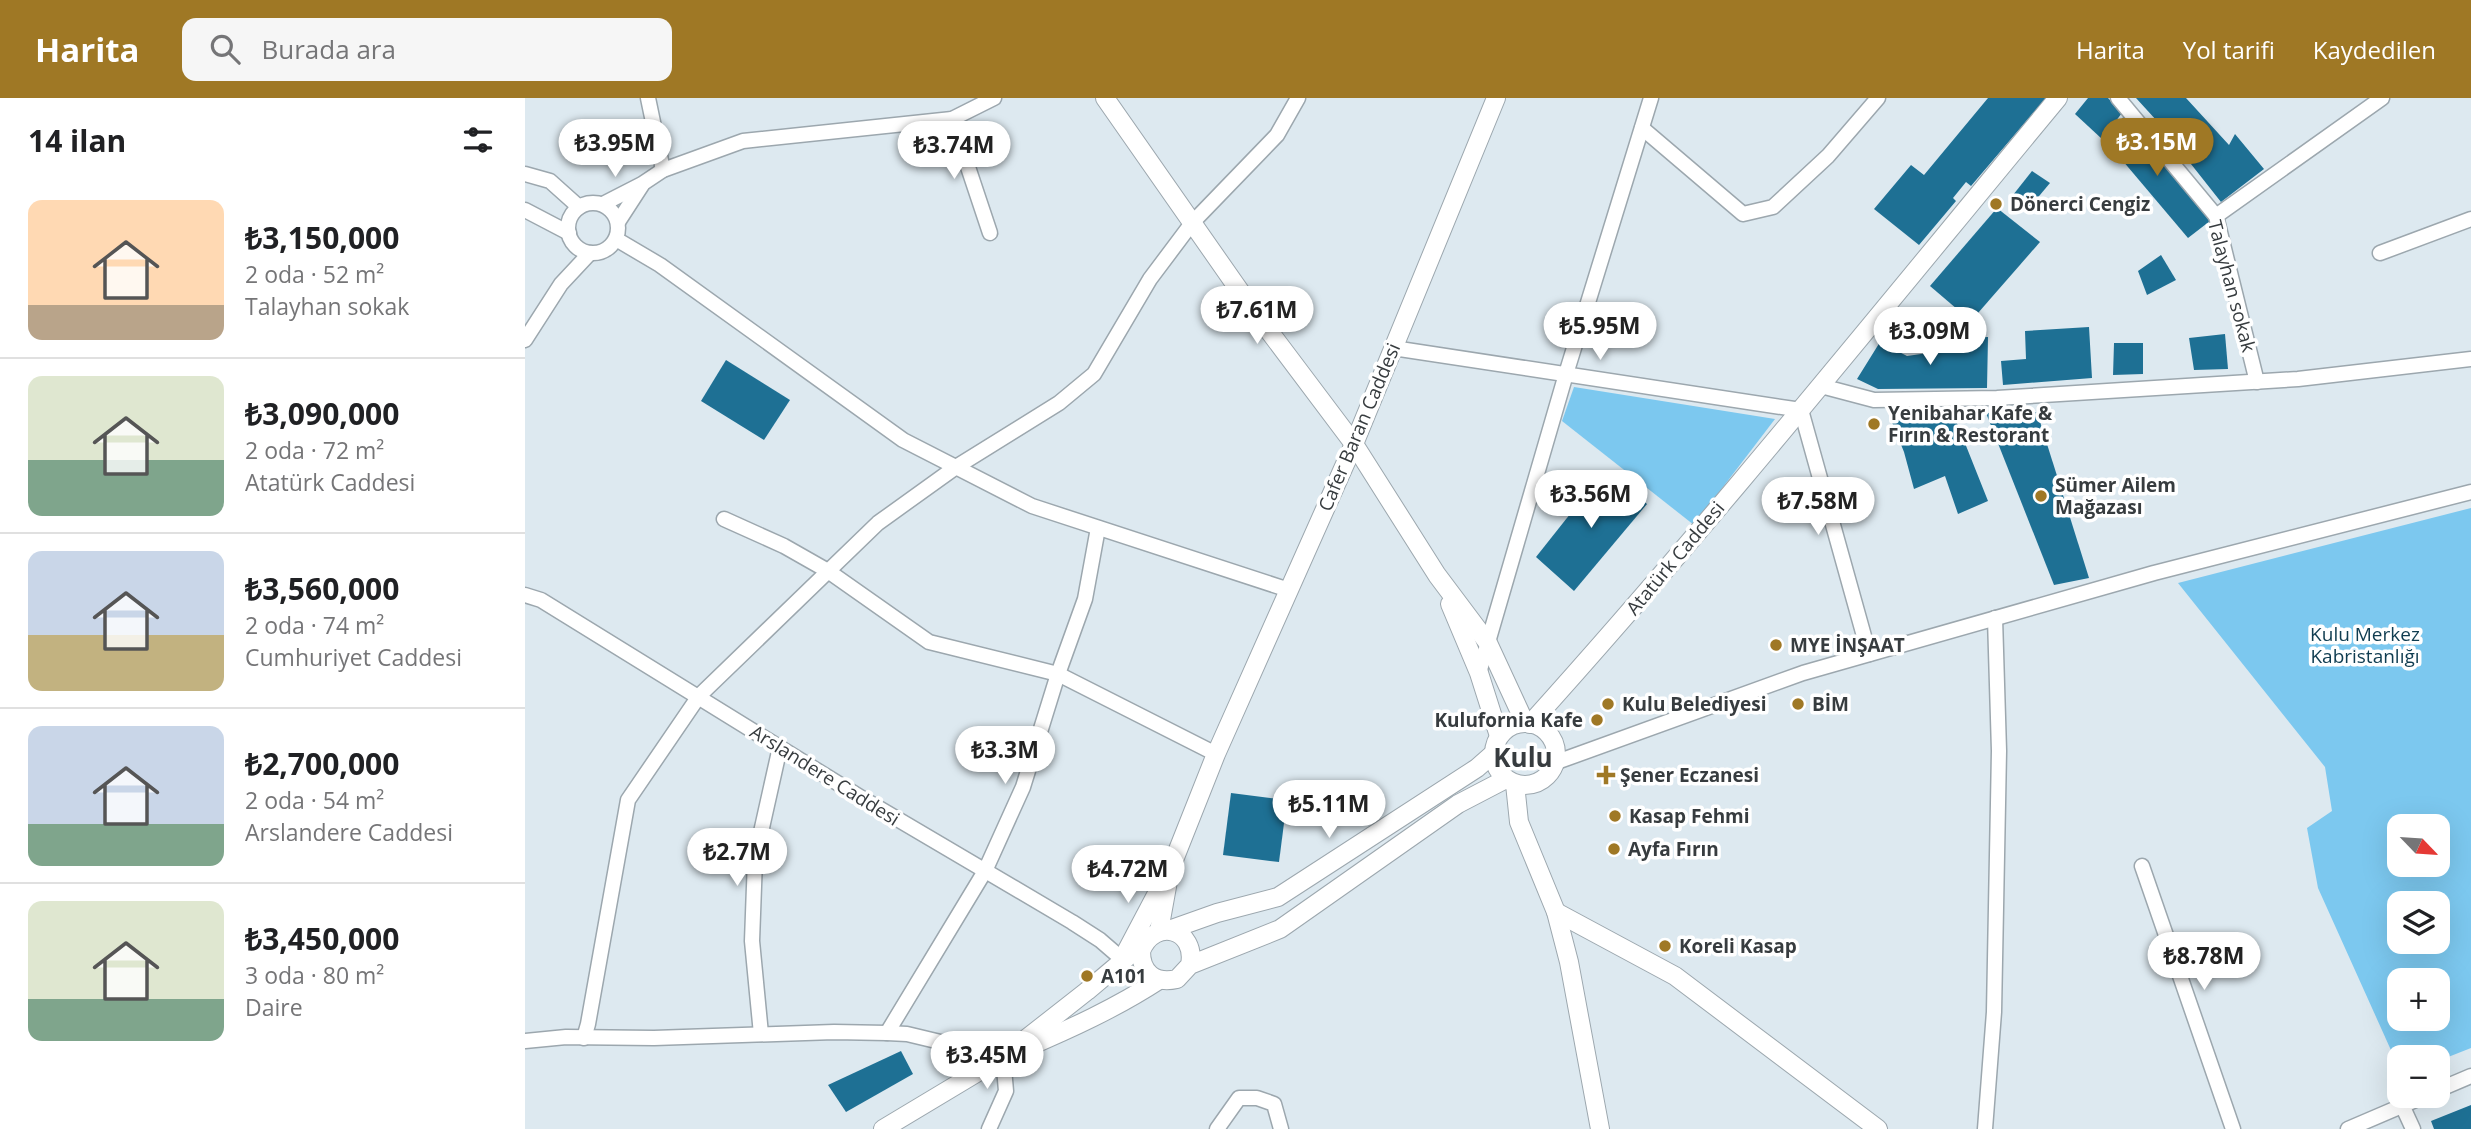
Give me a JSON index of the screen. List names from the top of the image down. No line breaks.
{"streets":{"street":["Talayhan sokak","Cafer Baran Caddesi","Atatürk Caddesi","Arslandere Caddesi"]},"districts":["Kulu"],"parks":["Kulu Merkez Kabristanlığı"],"places":{"other":["Dönerci Cengiz","Yenibahar Kafe & Fırın & Restorant","Sümer Ailem Mağazası","MYE İNŞAAT","Kulu Belediyesi","BİM","Kulufornia Kafe","Kasap Fehmi","Ayfa Fırın","Koreli Kasap","A101"],"health":["Şener Eczanesi"]},"north":"bottom right","page":{"header":"Harita","search":"Burada ara","nav":["Harita","Yol tarifi","Kaydedilen"],"heading":"14 ilan","price":["₺3.15M","₺3.95M","₺3.74M","₺7.61M","₺5.95M","₺3.09M","₺3.56M","₺7.58M","₺3.3M","₺5.11M","₺2.7M","₺4.72M","₺8.78M","₺3.45M"],"list":[{"name":"₺3,150,000","note":"2 oda · 52 m² · Talayhan sokak"},{"name":"₺3,090,000","note":"2 oda · 72 m² · Atatürk Caddesi"},{"name":"₺3,560,000","note":"2 oda · 74 m² · Cumhuriyet Caddesi"},{"name":"₺2,700,000","note":"2 oda · 54 m² · Arslandere Caddesi"},{"name":"₺3,450,000","note":"3 oda · 80 m² · Daire"}],"map_buttons":["+","−"]}}
